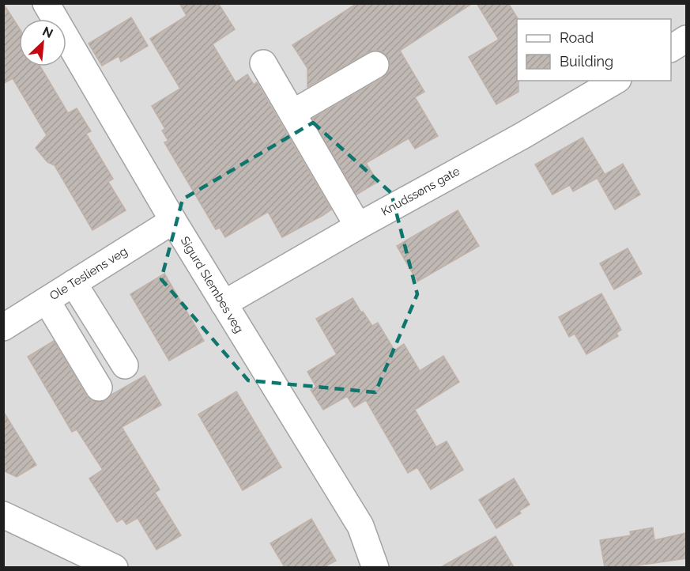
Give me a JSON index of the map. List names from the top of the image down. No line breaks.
{"streets":{"street":["Knudssøns gate","Ole Tesliens veg","Sigurd Slembes veg"]},"crossings":[["Knudssøns gate","Sigurd Slembes veg"],["Ole Tesliens veg","Sigurd Slembes veg"]],"legend":["Road","Building"],"north":"top right"}
